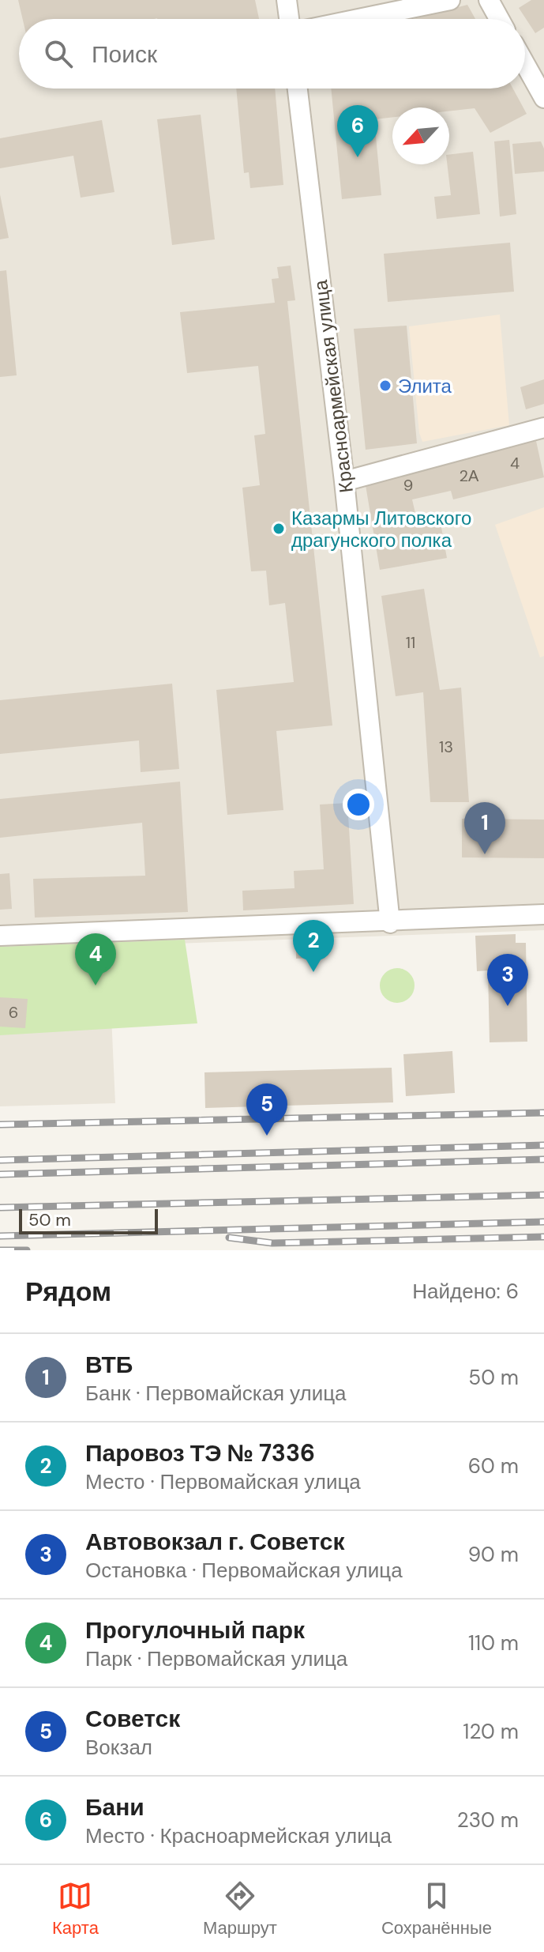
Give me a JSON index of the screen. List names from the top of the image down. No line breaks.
{"streets":{"street":["Красноармейская улица"]},"places":["Элита","Казармы Литовского драгунского полка"],"house_numbers":["4","2А","9","11","13","6"],"scale_bar":"50 m","north":"bottom left","page":{"search":"Поиск","pins":["6","1","2","4","3","5"],"scale":"50 m","heading":["Рядом","Найдено: 6"],"list":[{"mark":"1","name":"ВТБ","note":"Банк · Первомайская улица","value":"50 m"},{"mark":"2","name":"Паровоз ТЭ № 7336","note":"Место · Первомайская улица","value":"60 m"},{"mark":"3","name":"Автовокзал г. Советск","note":"Остановка · Первомайская улица","value":"90 m"},{"mark":"4","name":"Прогулочный парк","note":"Парк · Первомайская улица","value":"110 m"},{"mark":"5","name":"Советск","note":"Вокзал","value":"120 m"},{"mark":"6","name":"Бани","note":"Место · Красноармейская улица","value":"230 m"}],"nav":["Карта","Маршрут","Сохранённые"]}}
